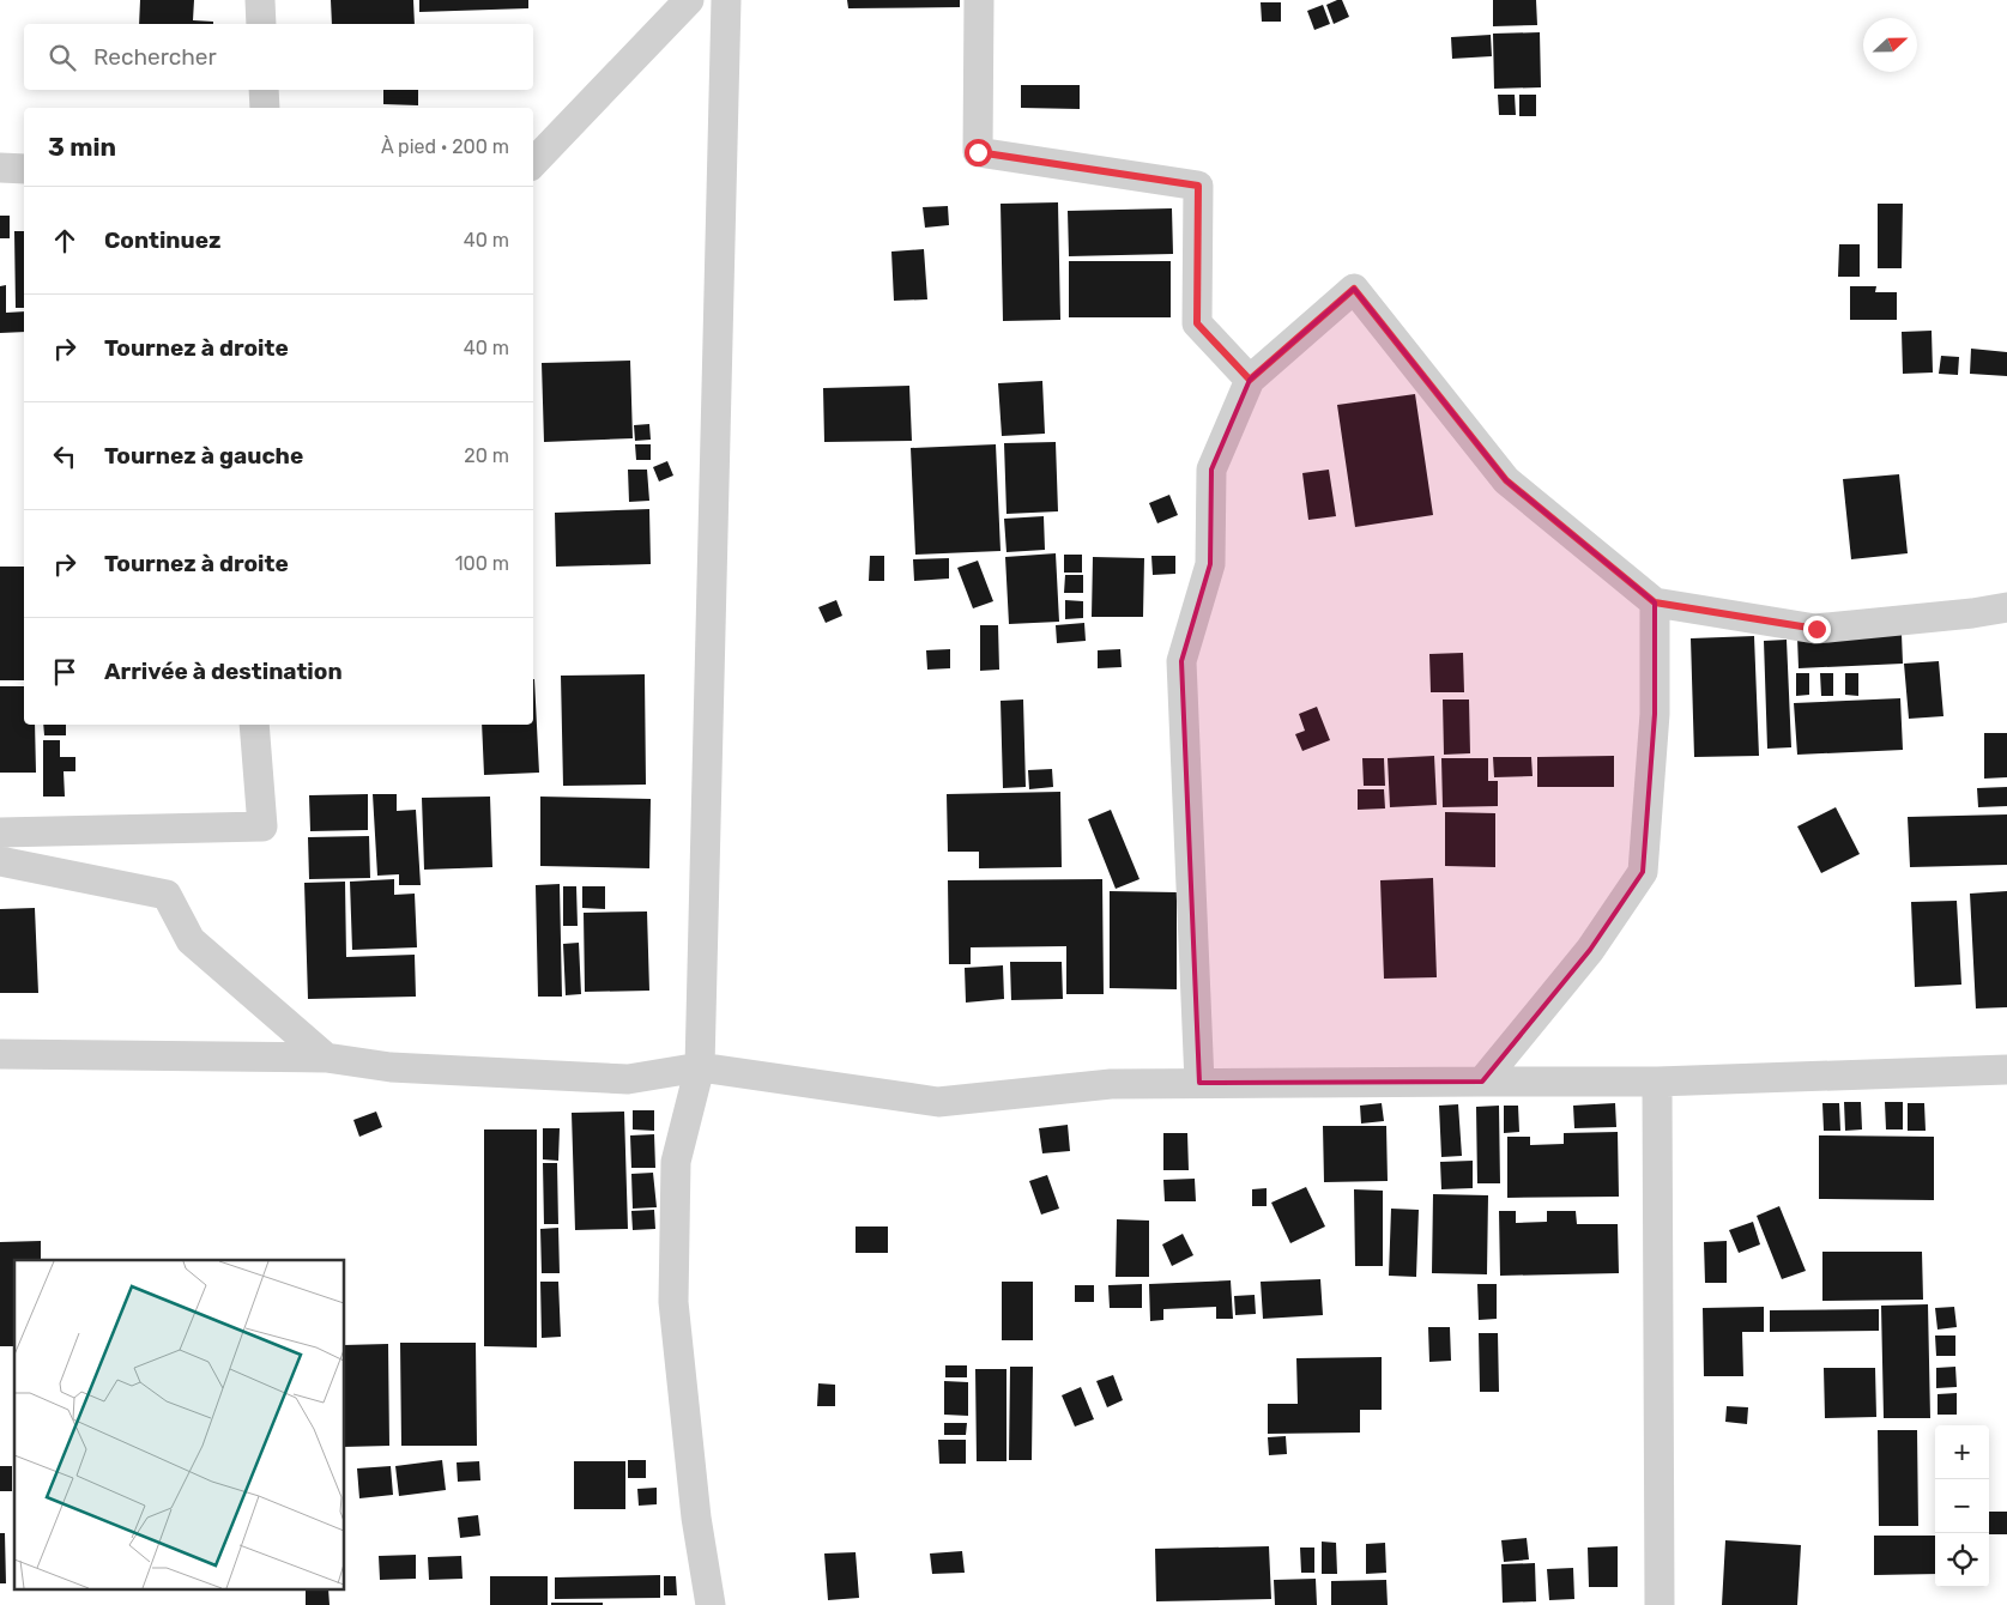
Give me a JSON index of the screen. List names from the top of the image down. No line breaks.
{"north":"right","page":{"search":"Rechercher","heading":["3 min","À pied · 200 m"],"list":[["Continuez","40 m"],["Tournez à droite","40 m"],["Tournez à gauche","20 m"],["Tournez à droite","100 m"],"Arrivée à destination"],"map_buttons":["+","−"]}}
